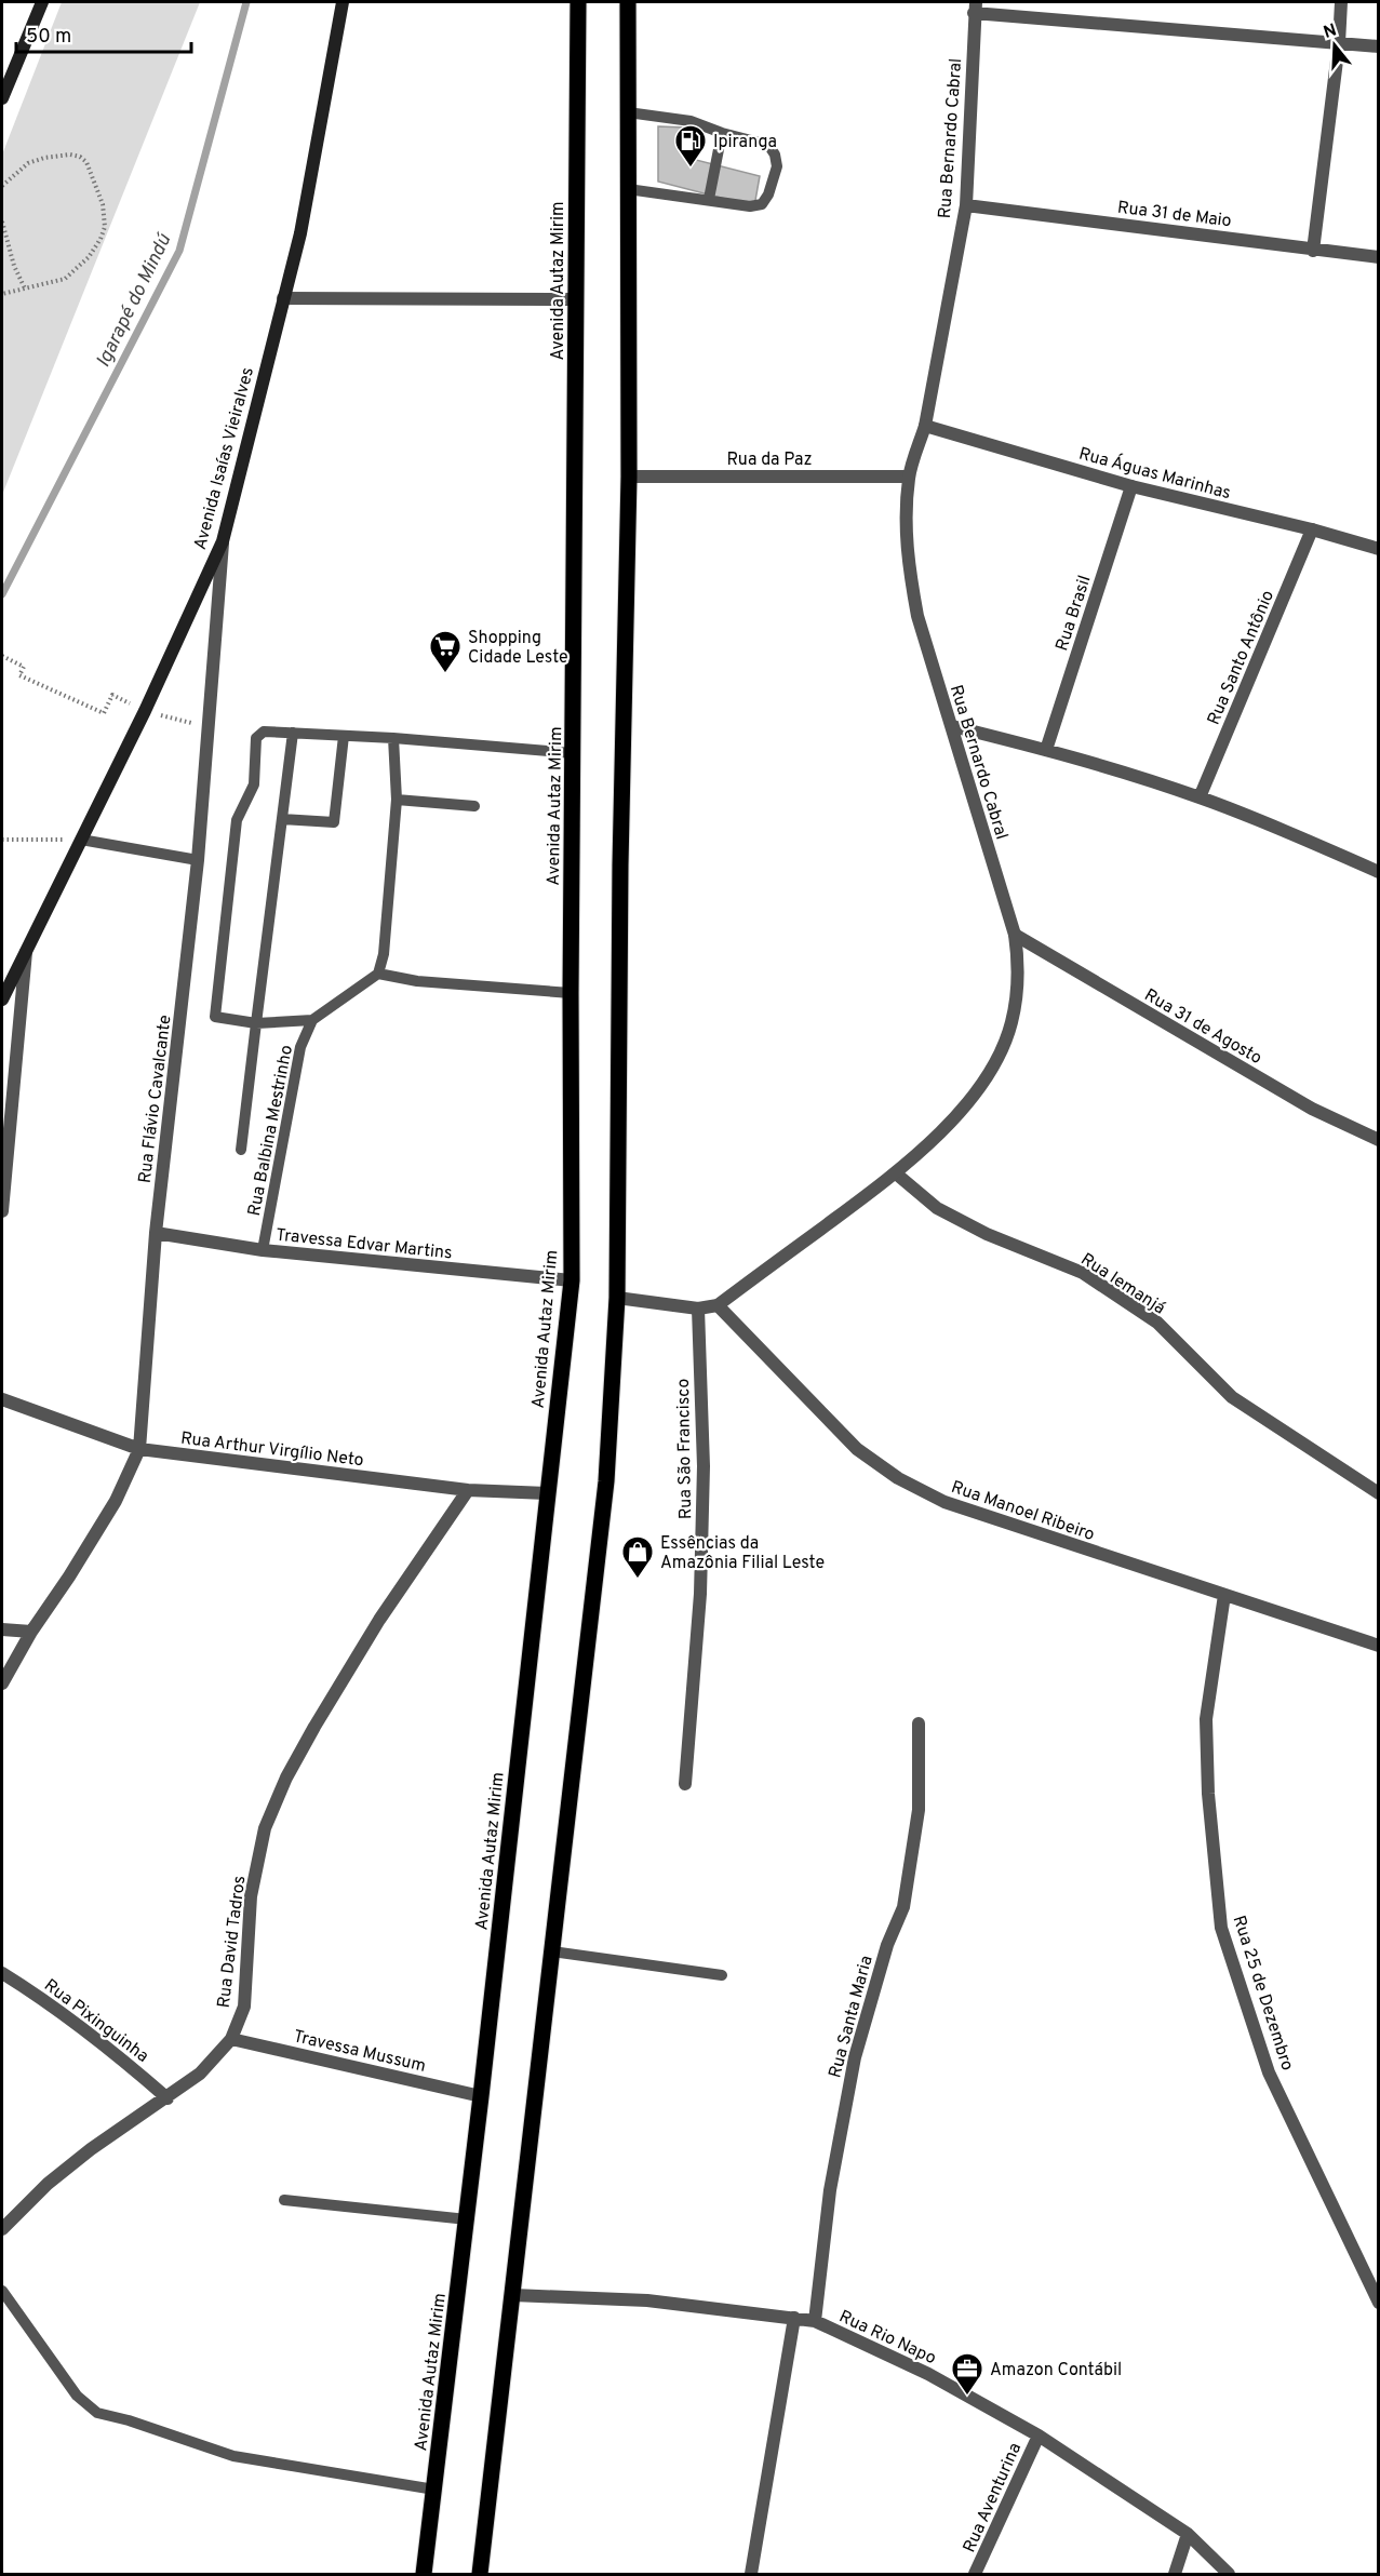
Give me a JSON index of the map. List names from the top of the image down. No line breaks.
{"streets":{"main road":["Avenida Autaz Mirim","Avenida Isaías Vieiralves"],"street":["Rua Bernardo Cabral","Rua 31 de Maio","Rua da Paz","Rua Águas Marinhas","Rua Brasil","Rua Santo Antônio","Rua 31 de Agosto","Rua Flávio Cavalcante","Travessa Edvar Martins","Rua Iemanjá","Rua Arthur Virgílio Neto","Rua São Francisco","Rua Manoel Ribeiro","Rua David Tadros","Rua 25 de Dezembro","Rua Santa Maria","Rua Pixinguinha","Travessa Mussum","Rua Rio Napo","Rua Aventurina"],"lane":["Rua Balbina Mestrinho"]},"crossings":[["Rua Bernardo Cabral","Rua 31 de Maio"],["Rua Bernardo Cabral","Rua da Paz"],["Rua Bernardo Cabral","Rua Águas Marinhas"],["Rua Bernardo Cabral","Rua 31 de Agosto"],["Rua Bernardo Cabral","Rua Iemanjá"],["Rua Bernardo Cabral","Rua São Francisco"],["Rua Bernardo Cabral","Rua Manoel Ribeiro"],["Avenida Autaz Mirim","Travessa Edvar Martins"],["Avenida Autaz Mirim","Rua Arthur Virgílio Neto"],["Avenida Autaz Mirim","Travessa Mussum"],["Avenida Isaías Vieiralves","Rua Flávio Cavalcante"],["Rua Águas Marinhas","Rua Brasil"],["Rua Águas Marinhas","Rua Santo Antônio"],["Rua Flávio Cavalcante","Travessa Edvar Martins"],["Rua Flávio Cavalcante","Rua Arthur Virgílio Neto"],["Rua Balbina Mestrinho","Travessa Edvar Martins"],["Rua Arthur Virgílio Neto","Rua David Tadros"],["Rua Manoel Ribeiro","Rua 25 de Dezembro"],["Rua David Tadros","Rua Pixinguinha"],["Rua David Tadros","Travessa Mussum"],["Rua Santa Maria","Rua Rio Napo"],["Rua Rio Napo","Rua Aventurina"]],"water":["Igarapé do Mindú"],"places":{"fuel station":["Ipiranga"],"supermarket":["Shopping Cidade Leste"],"shop":["Essências da Amazônia Filial Leste"],"office":["Amazon Contábil"]},"scale_bar":"50 m","north":"top"}
